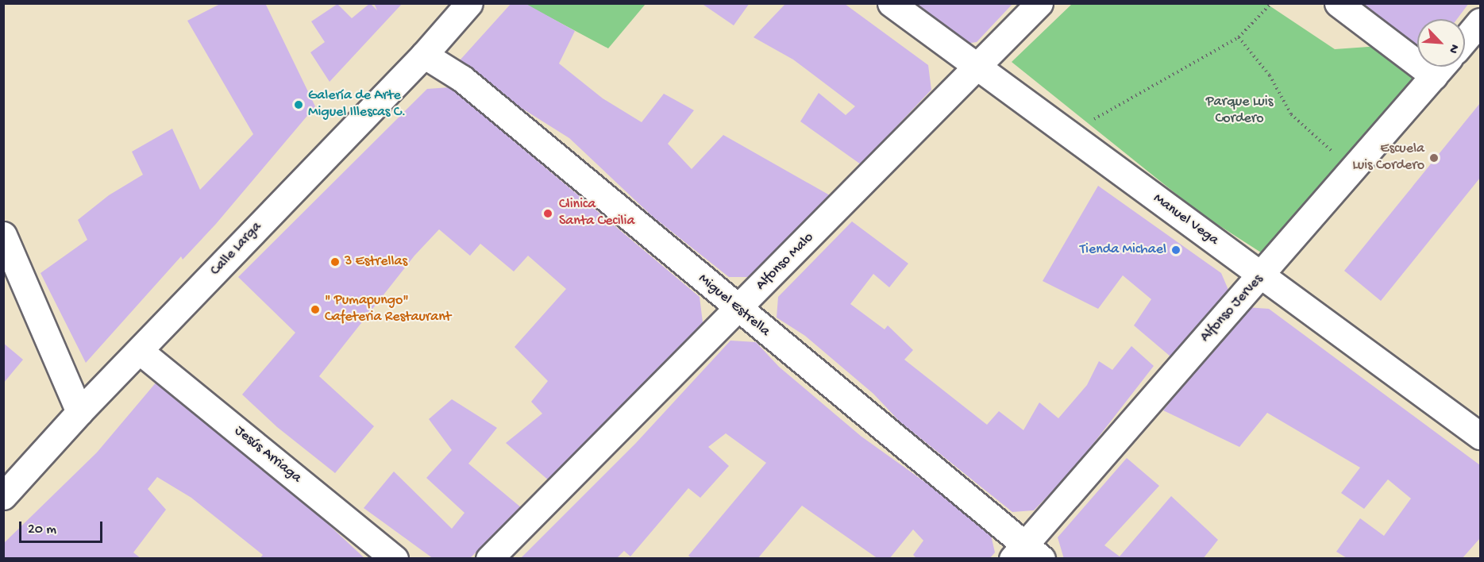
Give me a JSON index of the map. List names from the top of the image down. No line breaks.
{"streets":{"street":["Manuel Vega","Calle Larga","Alfonso Malo","Miguel Estrella","Alfonso Jerves","Jesús Arriaga"]},"crossings":[["Manuel Vega","Alfonso Malo"],["Manuel Vega","Alfonso Jerves"],["Calle Larga","Miguel Estrella"],["Calle Larga","Jesús Arriaga"],["Alfonso Malo","Miguel Estrella"],["Miguel Estrella","Alfonso Jerves"]],"parks":["Parque Luis Cordero"],"places":["Galería de Arte Miguel Illescas C.","Escuela Luis Cordero","Clinica Santa Cecilia","Tienda Michael","3 Estrellas","\" Pumapungo\" Cafeteria Restaurant"],"scale_bar":"20 m","north":"bottom right"}
